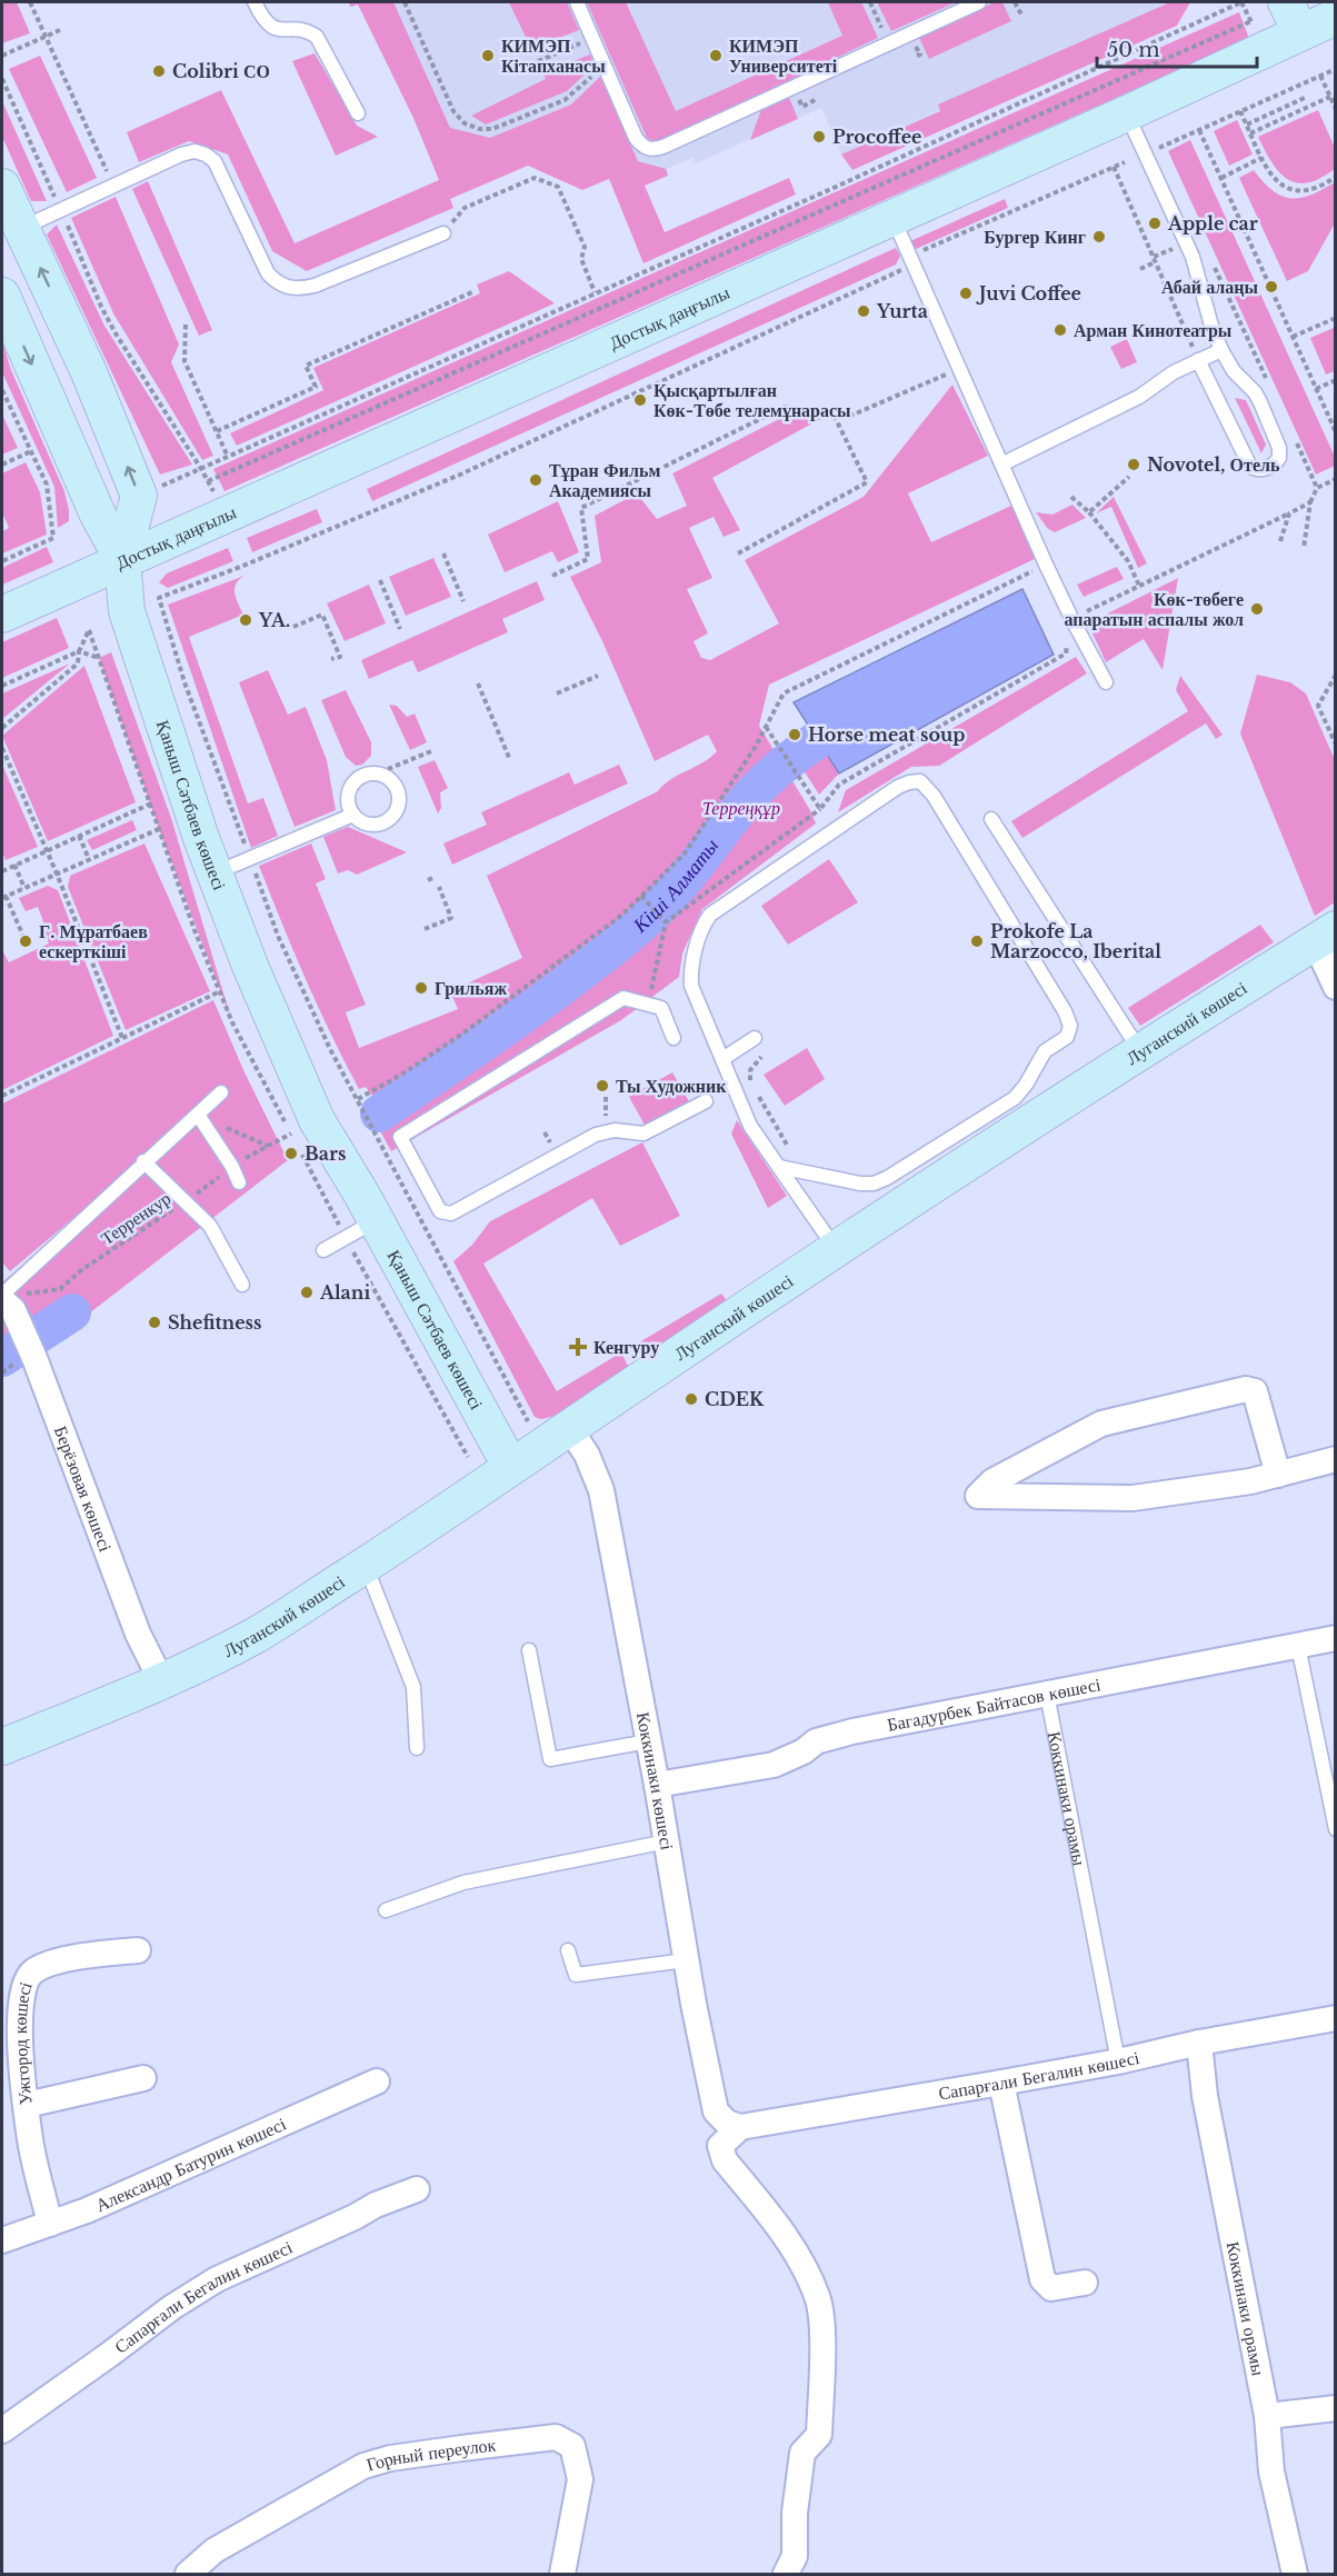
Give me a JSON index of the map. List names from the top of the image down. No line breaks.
{"streets":{"street":["Достық даңғылы","Қаныш Сәтбаев көшесі","Луганский көшесі","Берёзовая көшесі","Багадурбек Байтасов көшесі","Коккинаки көшесі","Коккинаки орамы","Ужгород көшесі","Сапарғали Бегалин көшесі","Александр Батурин көшесі","Горный переулок"],"path":["Терренкур"]},"crossings":[["Достық даңғылы","Қаныш Сәтбаев көшесі"],["Қаныш Сәтбаев көшесі","Луганский көшесі"],["Луганский көшесі","Берёзовая көшесі"],["Луганский көшесі","Коккинаки көшесі"],["Терренкур","Берёзовая көшесі"],["Багадурбек Байтасов көшесі","Коккинаки көшесі"],["Багадурбек Байтасов көшесі","Коккинаки орамы"],["Коккинаки көшесі","Сапарғали Бегалин көшесі"],["Коккинаки орамы","Сапарғали Бегалин көшесі"],["Ужгород көшесі","Александр Батурин көшесі"]],"water":["Кіші Алматы"],"parks":["Терреңқұр"],"places":{"other":["КИМЭП Кітапханасы","КИМЭП Университеті","Colibri СО","Procoffee","Apple car","Бургер Кинг","Абай алаңы","Juvi Coffee","Yurta","Арман Кинотеатры","Қысқартылған Көк-Төбе телемұнарасы","Novotel, Отель","Тұран Фильм Академиясы","Көк-төбеге апаратын аспалы жол","YA.","Horse meat soup","Г. Мұратбаев ескерткіші","Prokofe La Marzocco, Iberital","Грильяж","Ты Художник","Bars","Alani","Shefitness","CDEK"],"health":["Кенгуру"]},"scale_bar":"50 m"}
